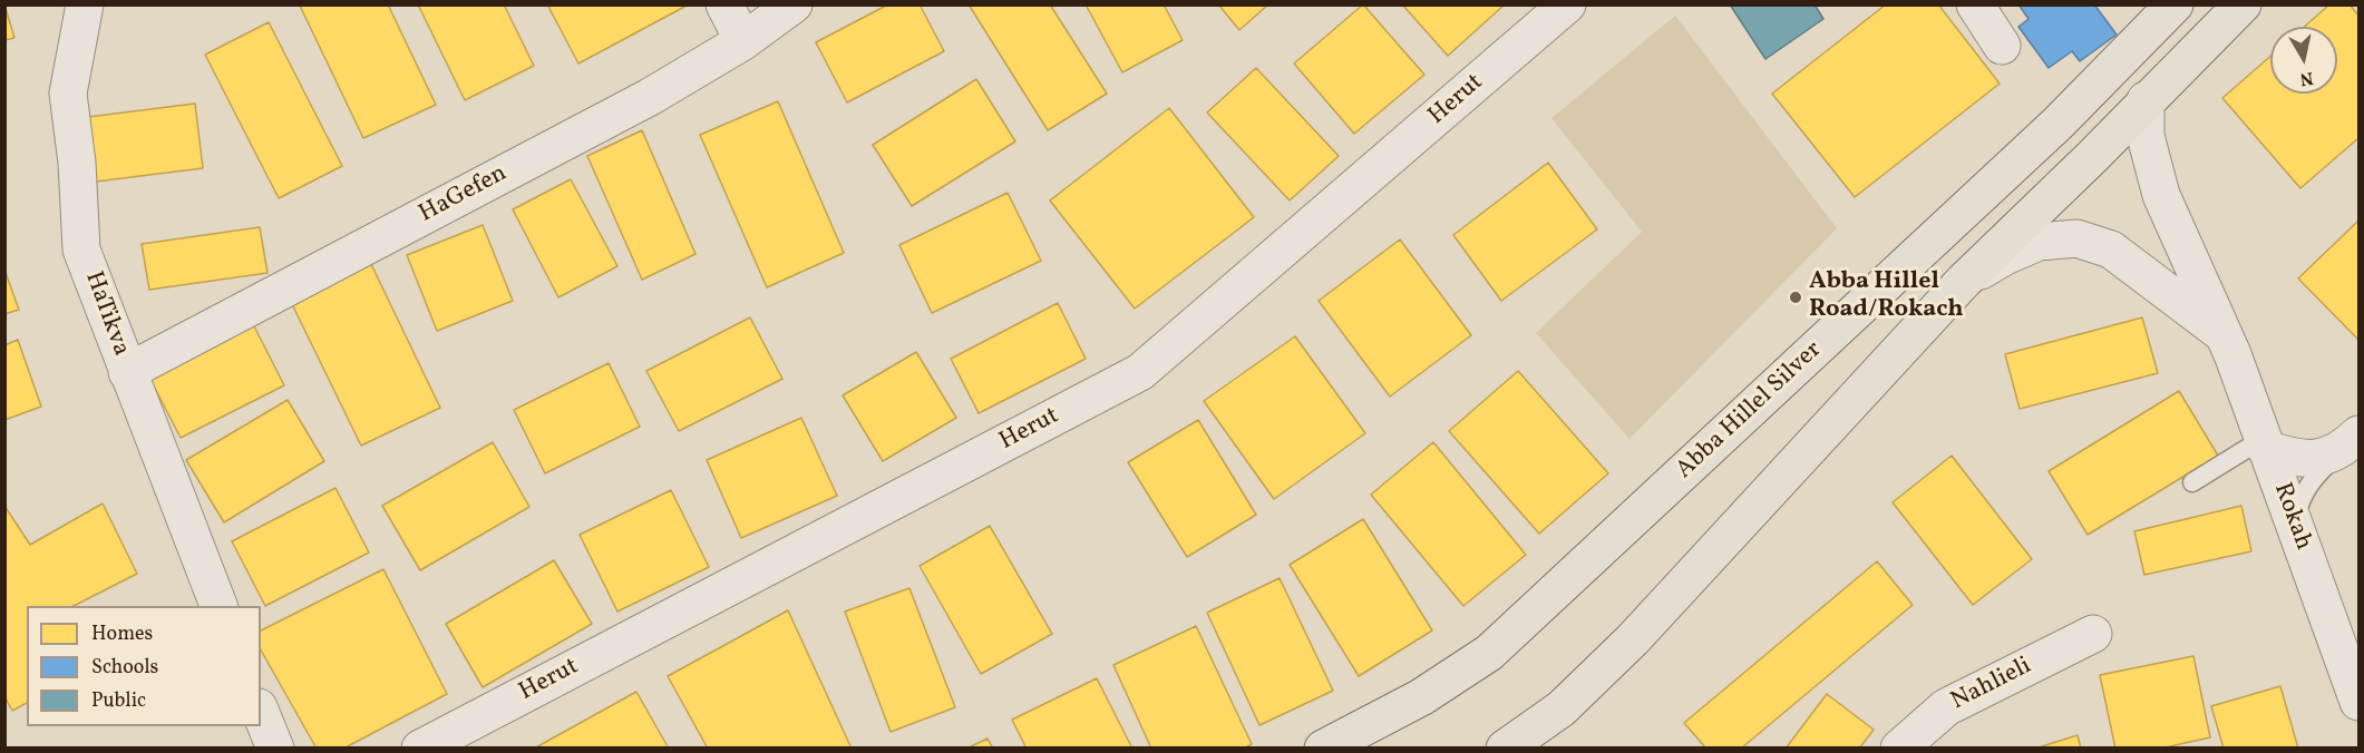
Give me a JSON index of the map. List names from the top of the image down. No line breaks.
{"streets":{"main road":["Abba Hillel Silver"],"street":["Herut","HaGefen","HaTikva","Rokah","Nahlieli"]},"crossings":[["HaGefen","HaTikva"]],"places":["Abba Hillel Road/Rokach"],"legend":["Homes","Schools","Public"],"north":"bottom"}
